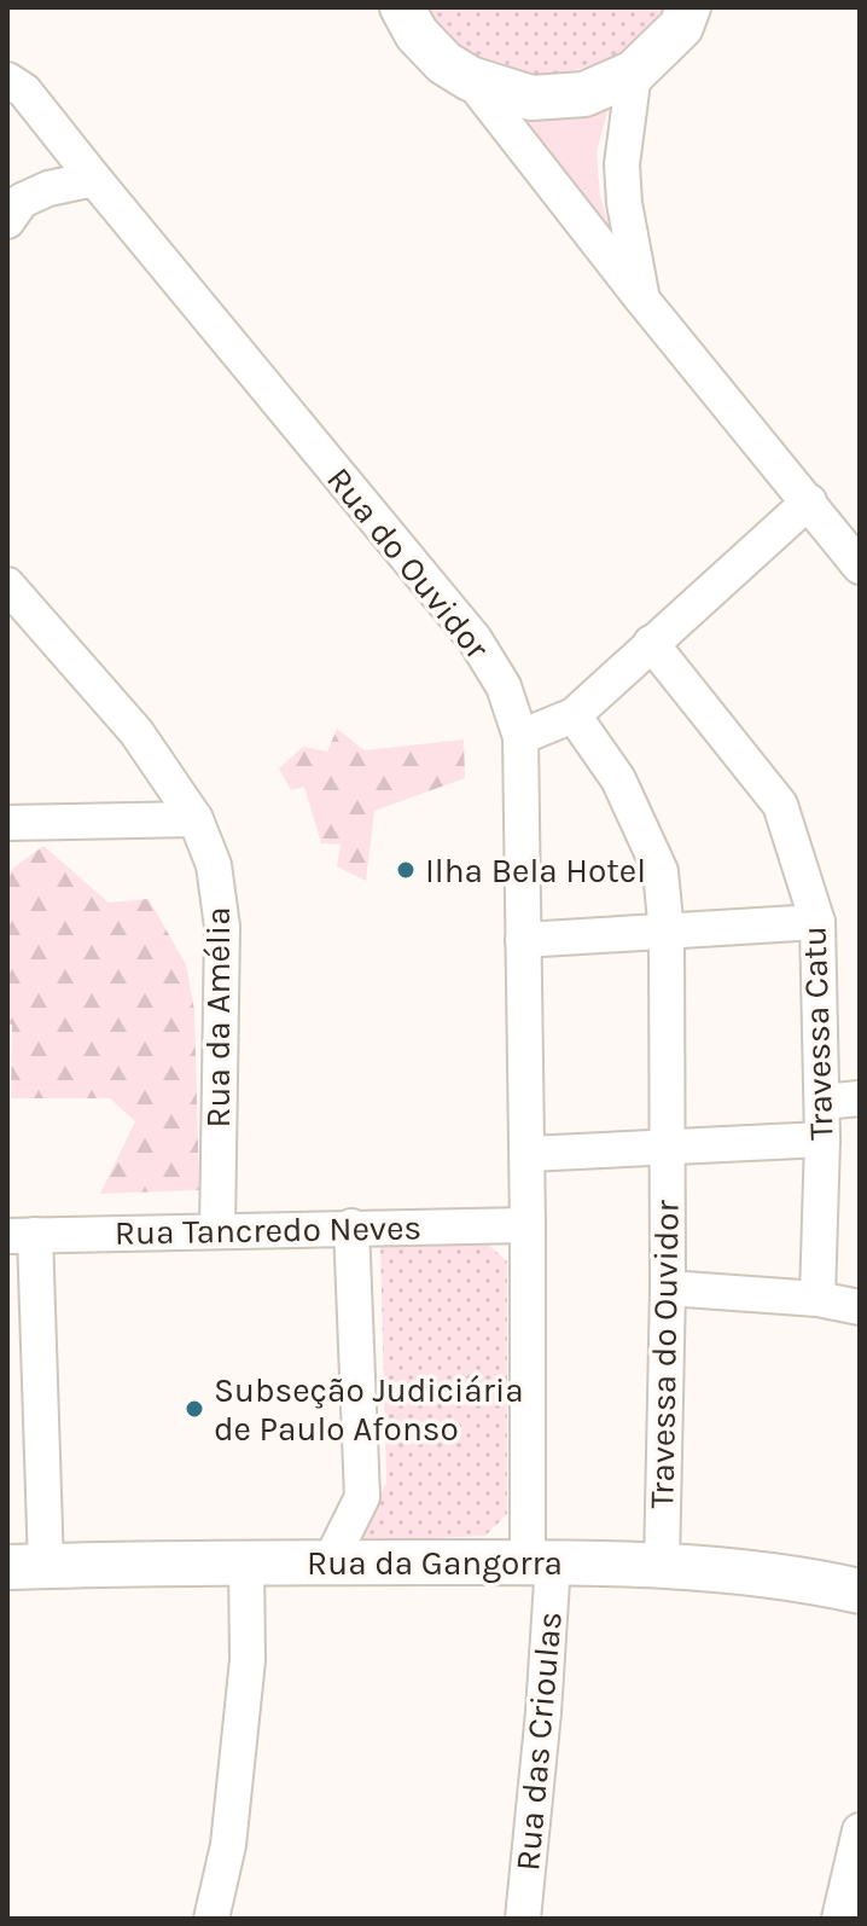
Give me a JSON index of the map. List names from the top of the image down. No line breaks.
{"streets":{"street":["Rua do Ouvidor","Rua da Amélia","Travessa Catu","Rua Tancredo Neves","Travessa do Ouvidor","Rua da Gangorra","Rua das Crioulas"]},"crossings":[["Rua do Ouvidor","Rua Tancredo Neves"],["Rua do Ouvidor","Rua da Gangorra"],["Rua do Ouvidor","Rua das Crioulas"],["Rua da Amélia","Rua Tancredo Neves"],["Travessa do Ouvidor","Rua da Gangorra"],["Rua da Gangorra","Rua das Crioulas"]],"places":["Ilha Bela Hotel","Subseção Judiciária de Paulo Afonso"]}
